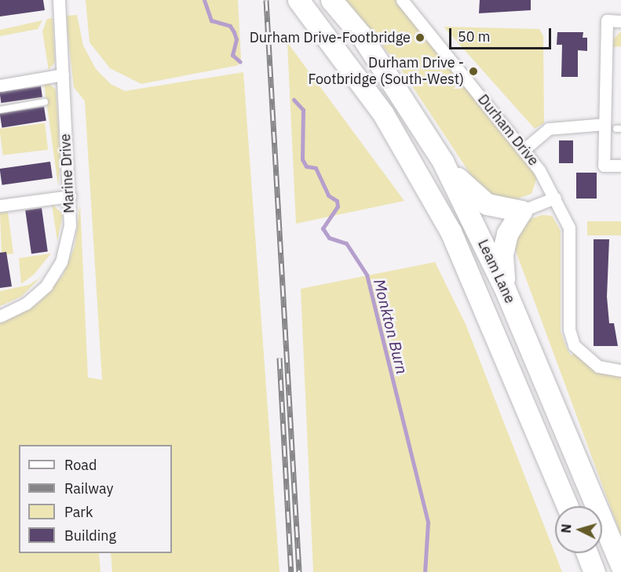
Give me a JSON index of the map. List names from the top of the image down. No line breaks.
{"streets":{"highway":["Leam Lane"],"street":["Durham Drive","Marine Drive"]},"water":["Monkton Burn"],"places":["Durham Drive-Footbridge","Durham Drive - Footbridge (South-West)"],"legend":["Road","Railway","Park","Building"],"scale_bar":"50 m","north":"left"}
